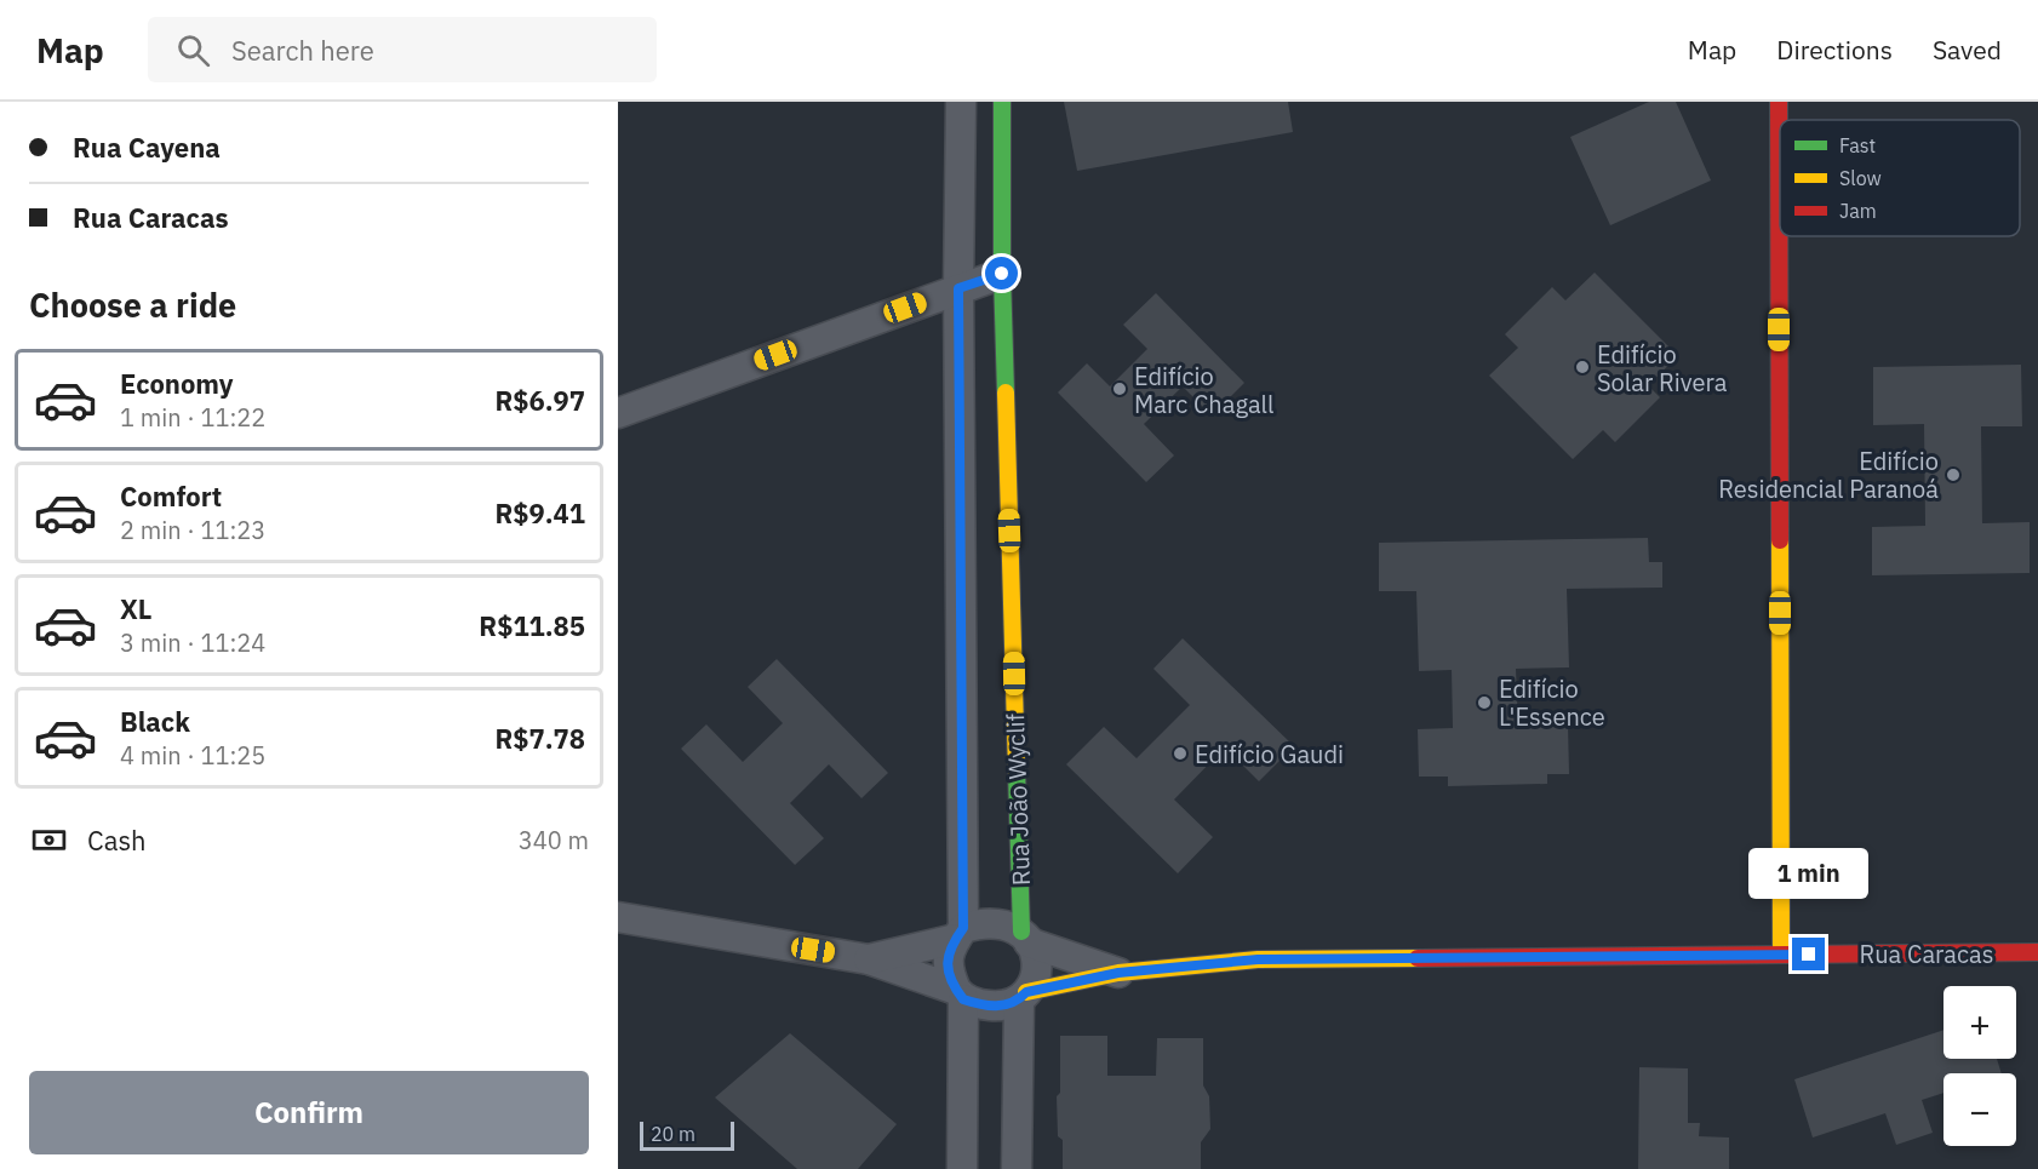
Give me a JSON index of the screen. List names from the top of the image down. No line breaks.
{"streets":{"street":["Rua João Wyclif","Rua Caracas"]},"crossings":[["Rua João Wyclif","Rua Caracas"]],"places":["Edifício Solar Rivera","Edifício Marc Chagall","Edifício Residencial Paranoá","Edifício L'Essence","Edifício Gaudi"],"legend":["Fast","Slow","Jam"],"scale_bar":"20 m","page":{"header":"Map","search":"Search here","nav":["Map","Directions","Saved"],"banner":["Rua Cayena","Rua Caracas"],"heading":"Choose a ride","list":[{"name":"Economy","note":"1 min · 11:22","value":"R$6.97"},{"name":"Comfort","note":"2 min · 11:23","value":"R$9.41"},{"name":"XL","note":"3 min · 11:24","value":"R$11.85"},{"name":"Black","note":"4 min · 11:25","value":"R$7.78"}],"pay":["Cash","340 m"],"bubble":"1 min","map_buttons":["+","−"],"buttons":"Confirm","scale":"20 m"}}
